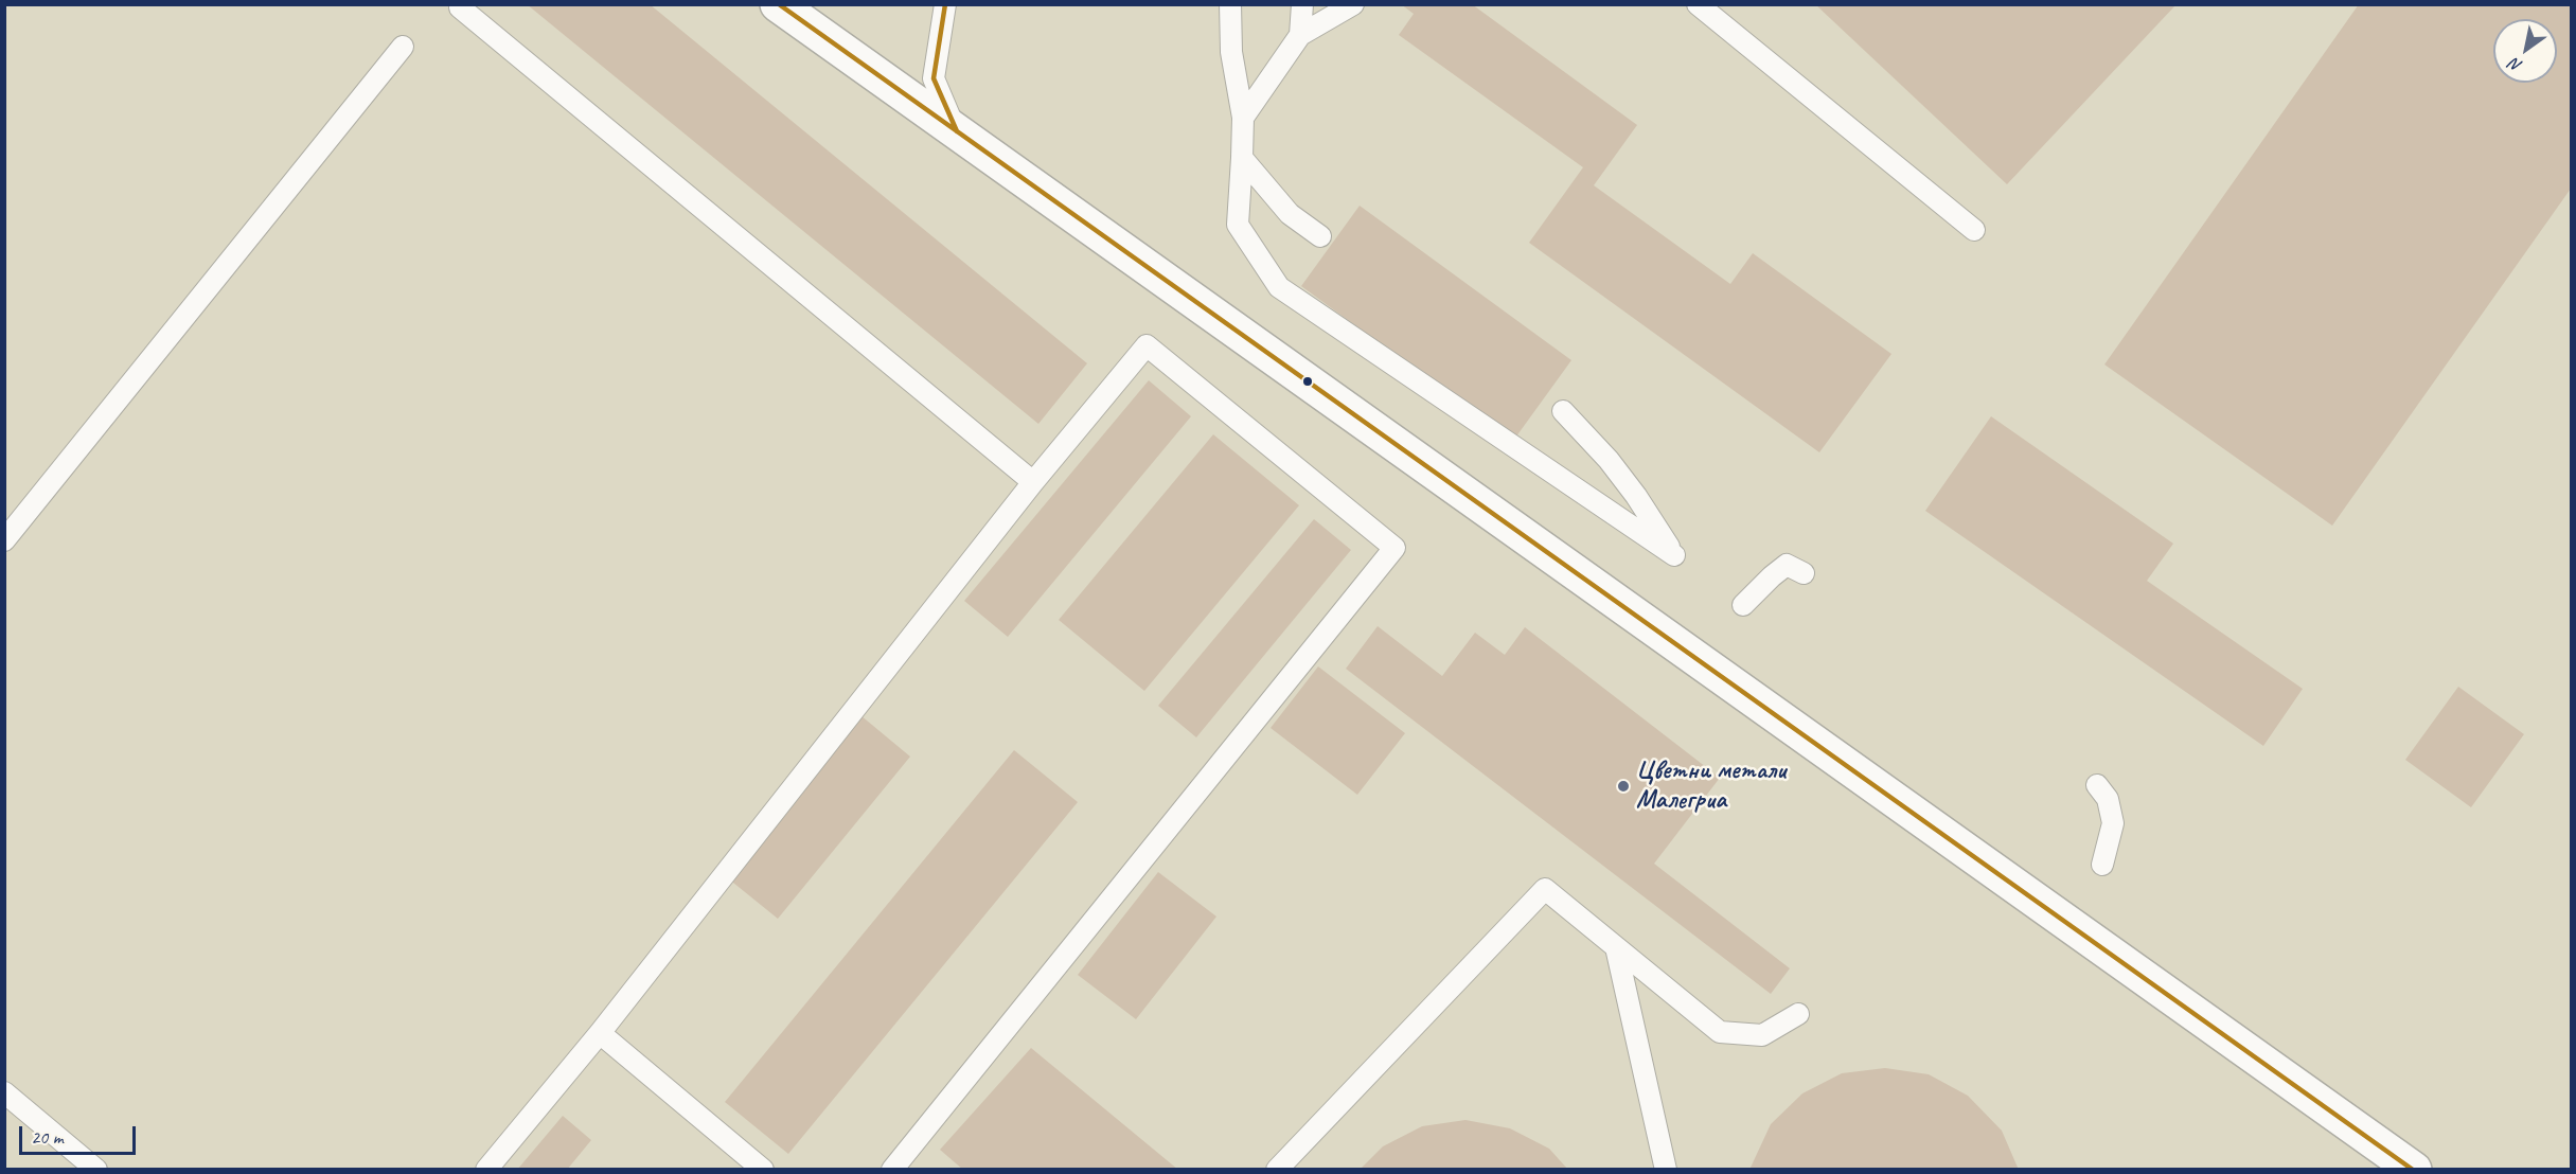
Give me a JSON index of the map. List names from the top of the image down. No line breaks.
{"places":["Цветни метали Малегриа"],"scale_bar":"20 m","north":"bottom left"}
